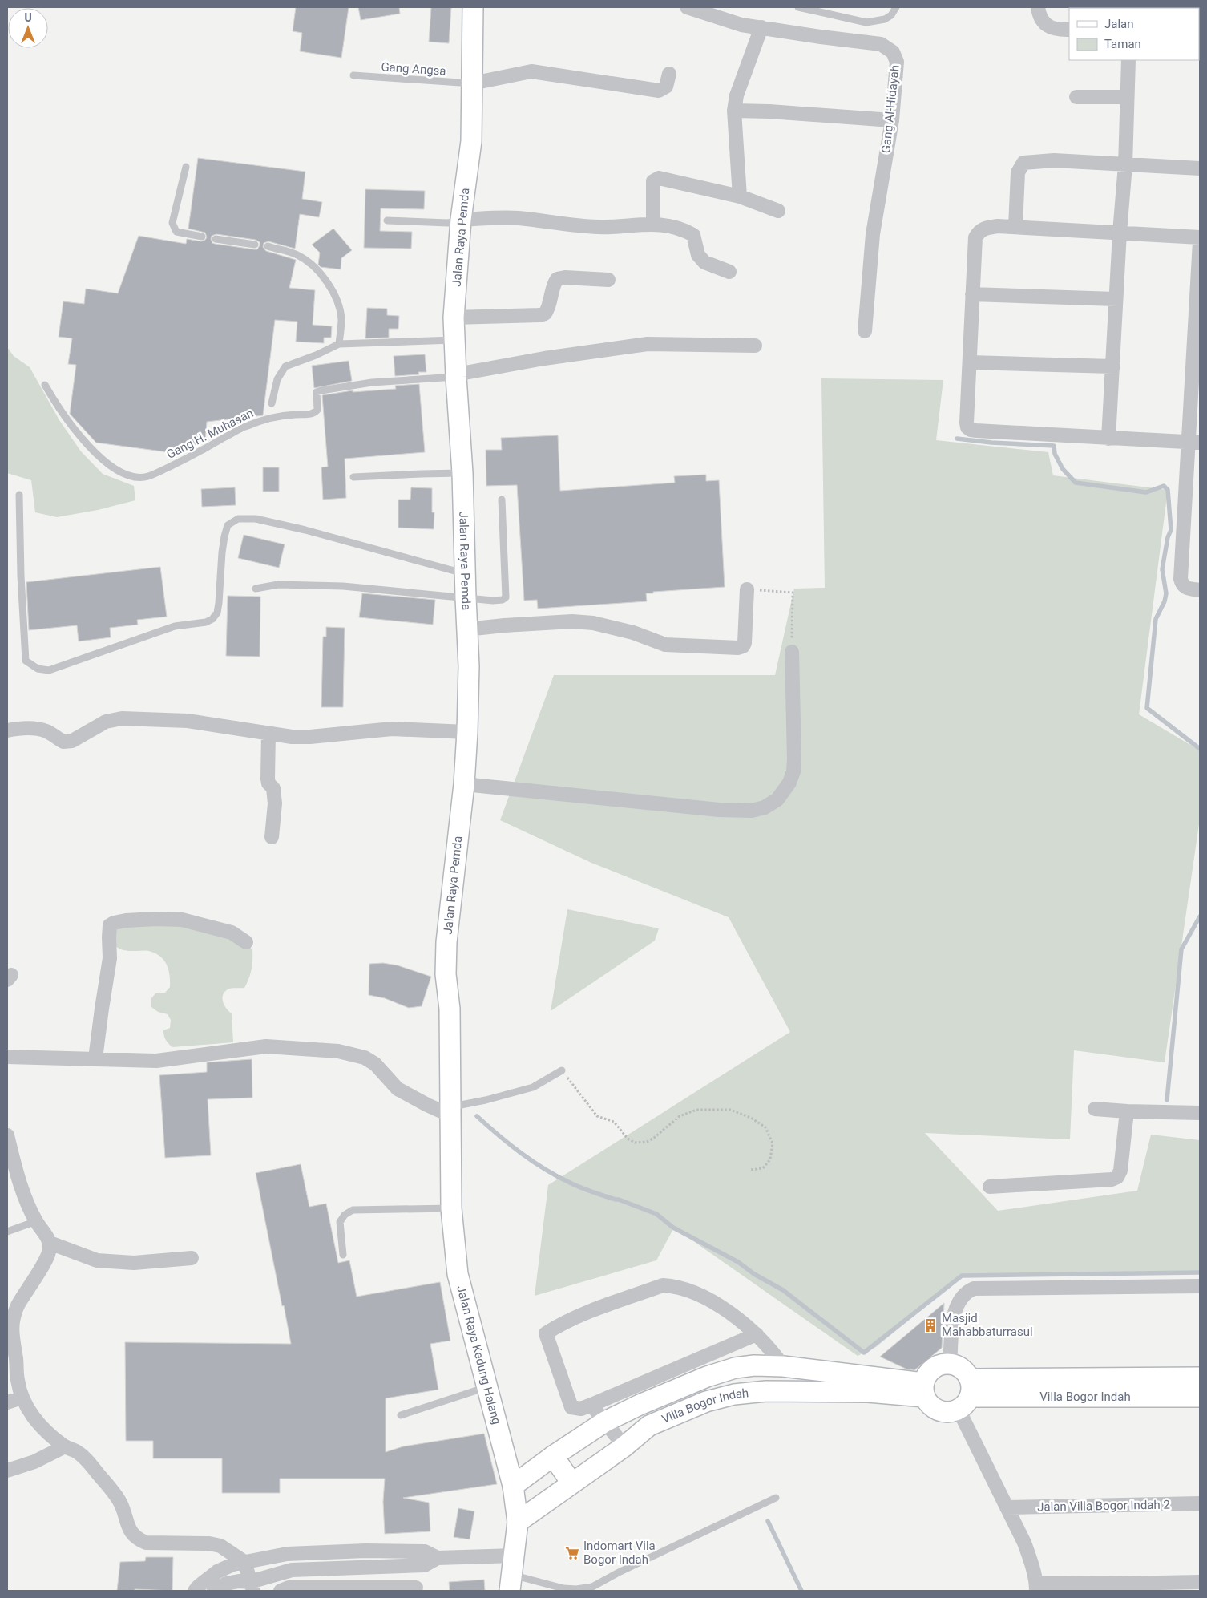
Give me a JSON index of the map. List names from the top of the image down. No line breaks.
{"streets":{"main road":["Jalan Raya Pemda","Jalan Raya Kedung Halang","Villa Bogor Indah"],"street":["Gang Al-Hidayah","Jalan Villa Bogor Indah 2"],"lane":["Gang Angsa","Gang H. Muhasan"]},"crossings":[["Gang Angsa","Jalan Raya Pemda"],["Jalan Raya Pemda","Gang H. Muhasan"],["Jalan Raya Pemda","Jalan Raya Kedung Halang"],["Jalan Raya Kedung Halang","Villa Bogor Indah"]],"places":{"building":["Masjid Mahabbaturrasul"],"supermarket":["Indomart Vila Bogor Indah"]},"legend":["Jalan","Taman"],"north":"top"}
